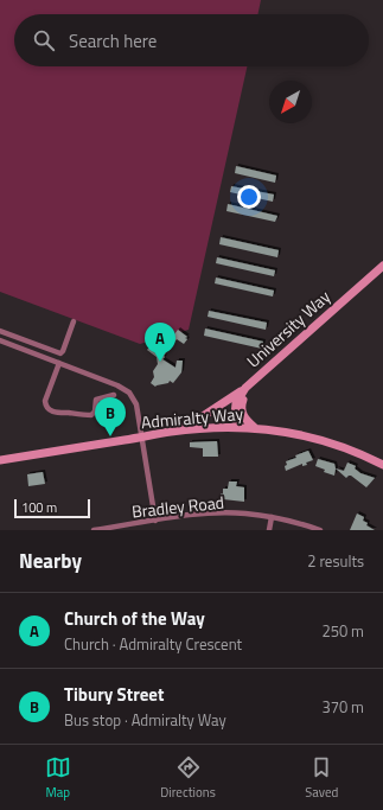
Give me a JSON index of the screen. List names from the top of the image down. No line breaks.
{"streets":{"main road":["University Way","Admiralty Way"],"street":["Bradley Road"]},"crossings":[["University Way","Admiralty Way"]],"scale_bar":"100 m","north":"bottom left","page":{"search":"Search here","pins":["A","B"],"scale":"100 m","heading":["Nearby","2 results"],"list":[{"mark":"A","name":"Church of the Way","note":"Church · Admiralty Crescent","value":"250 m"},{"mark":"B","name":"Tibury Street","note":"Bus stop · Admiralty Way","value":"370 m"}],"nav":["Map","Directions","Saved"]}}
